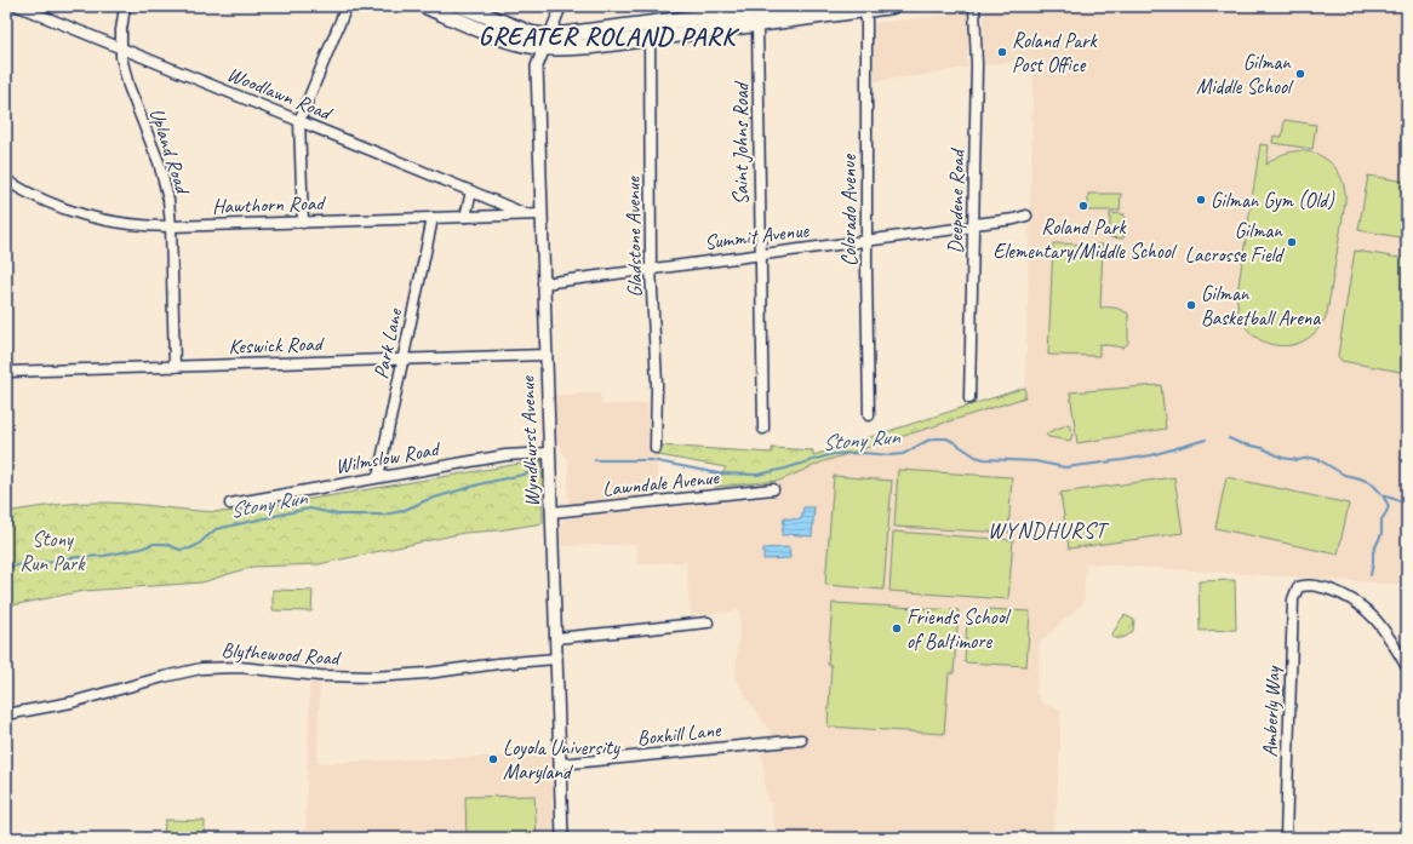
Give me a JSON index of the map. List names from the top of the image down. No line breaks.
{"streets":{"street":["Woodlawn Road","Saint Johns Road","Upland Road","Deepdene Road","Hawthorn Road","Colorado Avenue","Summit Avenue","Gladstone Avenue","Park Lane","Keswick Road","Wyndhurst Avenue","Wilmslow Road","Lawndale Avenue","Blythewood Road","Amberly Way","Boxhill Lane"]},"crossings":[["Woodlawn Road","Upland Road"],["Woodlawn Road","Hawthorn Road"],["Saint Johns Road","Summit Avenue"],["Upland Road","Hawthorn Road"],["Upland Road","Keswick Road"],["Deepdene Road","Summit Avenue"],["Hawthorn Road","Park Lane"],["Hawthorn Road","Wyndhurst Avenue"],["Colorado Avenue","Summit Avenue"],["Summit Avenue","Gladstone Avenue"],["Summit Avenue","Wyndhurst Avenue"],["Park Lane","Keswick Road"],["Park Lane","Wilmslow Road"],["Keswick Road","Wyndhurst Avenue"],["Wyndhurst Avenue","Wilmslow Road"],["Wyndhurst Avenue","Lawndale Avenue"],["Wyndhurst Avenue","Blythewood Road"],["Wyndhurst Avenue","Boxhill Lane"]],"districts":["GREATER ROLAND PARK","WYNDHURST"],"water":["Stony Run"],"parks":["Stony Run Park"],"places":["Roland Park Post Office","Gilman Middle School","Gilman Gym (Old)","Roland Park Elementary/Middle School","Gilman Lacrosse Field","Gilman Basketball Arena","Friends School of Baltimore","Loyola University Maryland"]}
